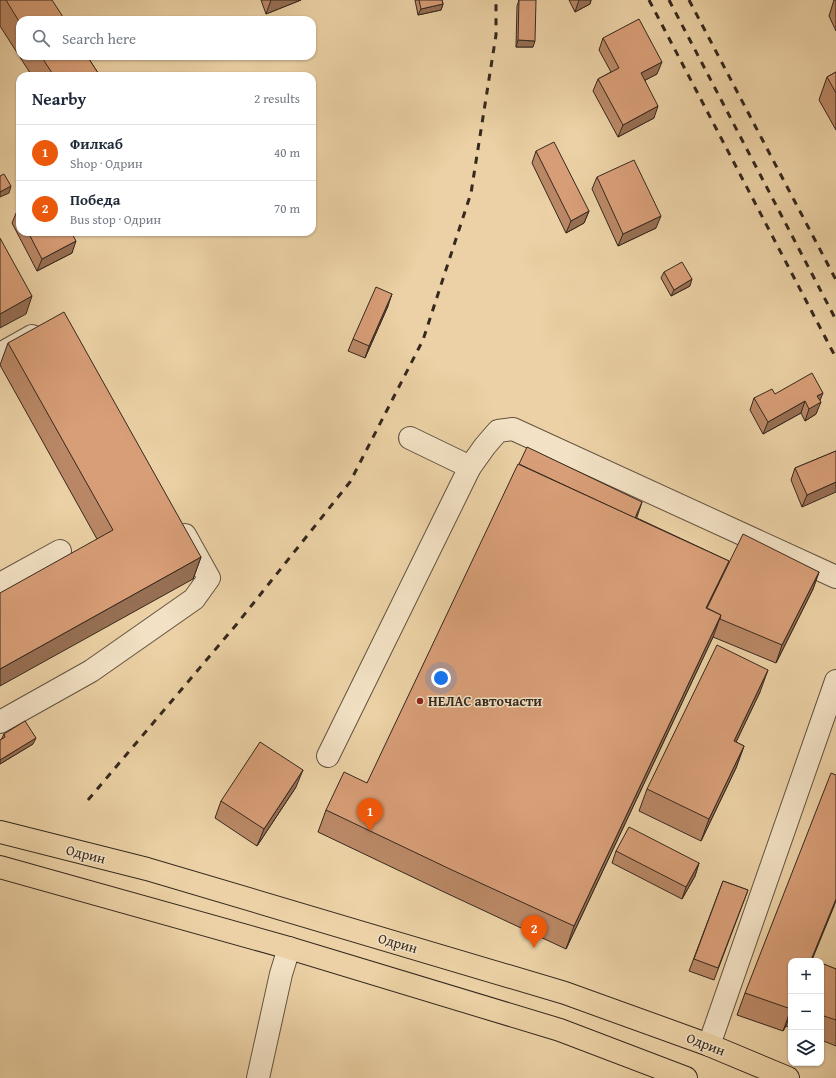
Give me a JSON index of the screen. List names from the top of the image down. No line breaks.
{"streets":{"main road":["Одрин"]},"places":["НЕЛАС авточасти"],"page":{"search":"Search here","heading":["Nearby","2 results"],"list":[{"mark":"1","name":"Филкаб","note":"Shop · Одрин","value":"40 m"},{"mark":"2","name":"Победа","note":"Bus stop · Одрин","value":"70 m"}],"pins":["1","2"],"map_buttons":["+","−"]}}
